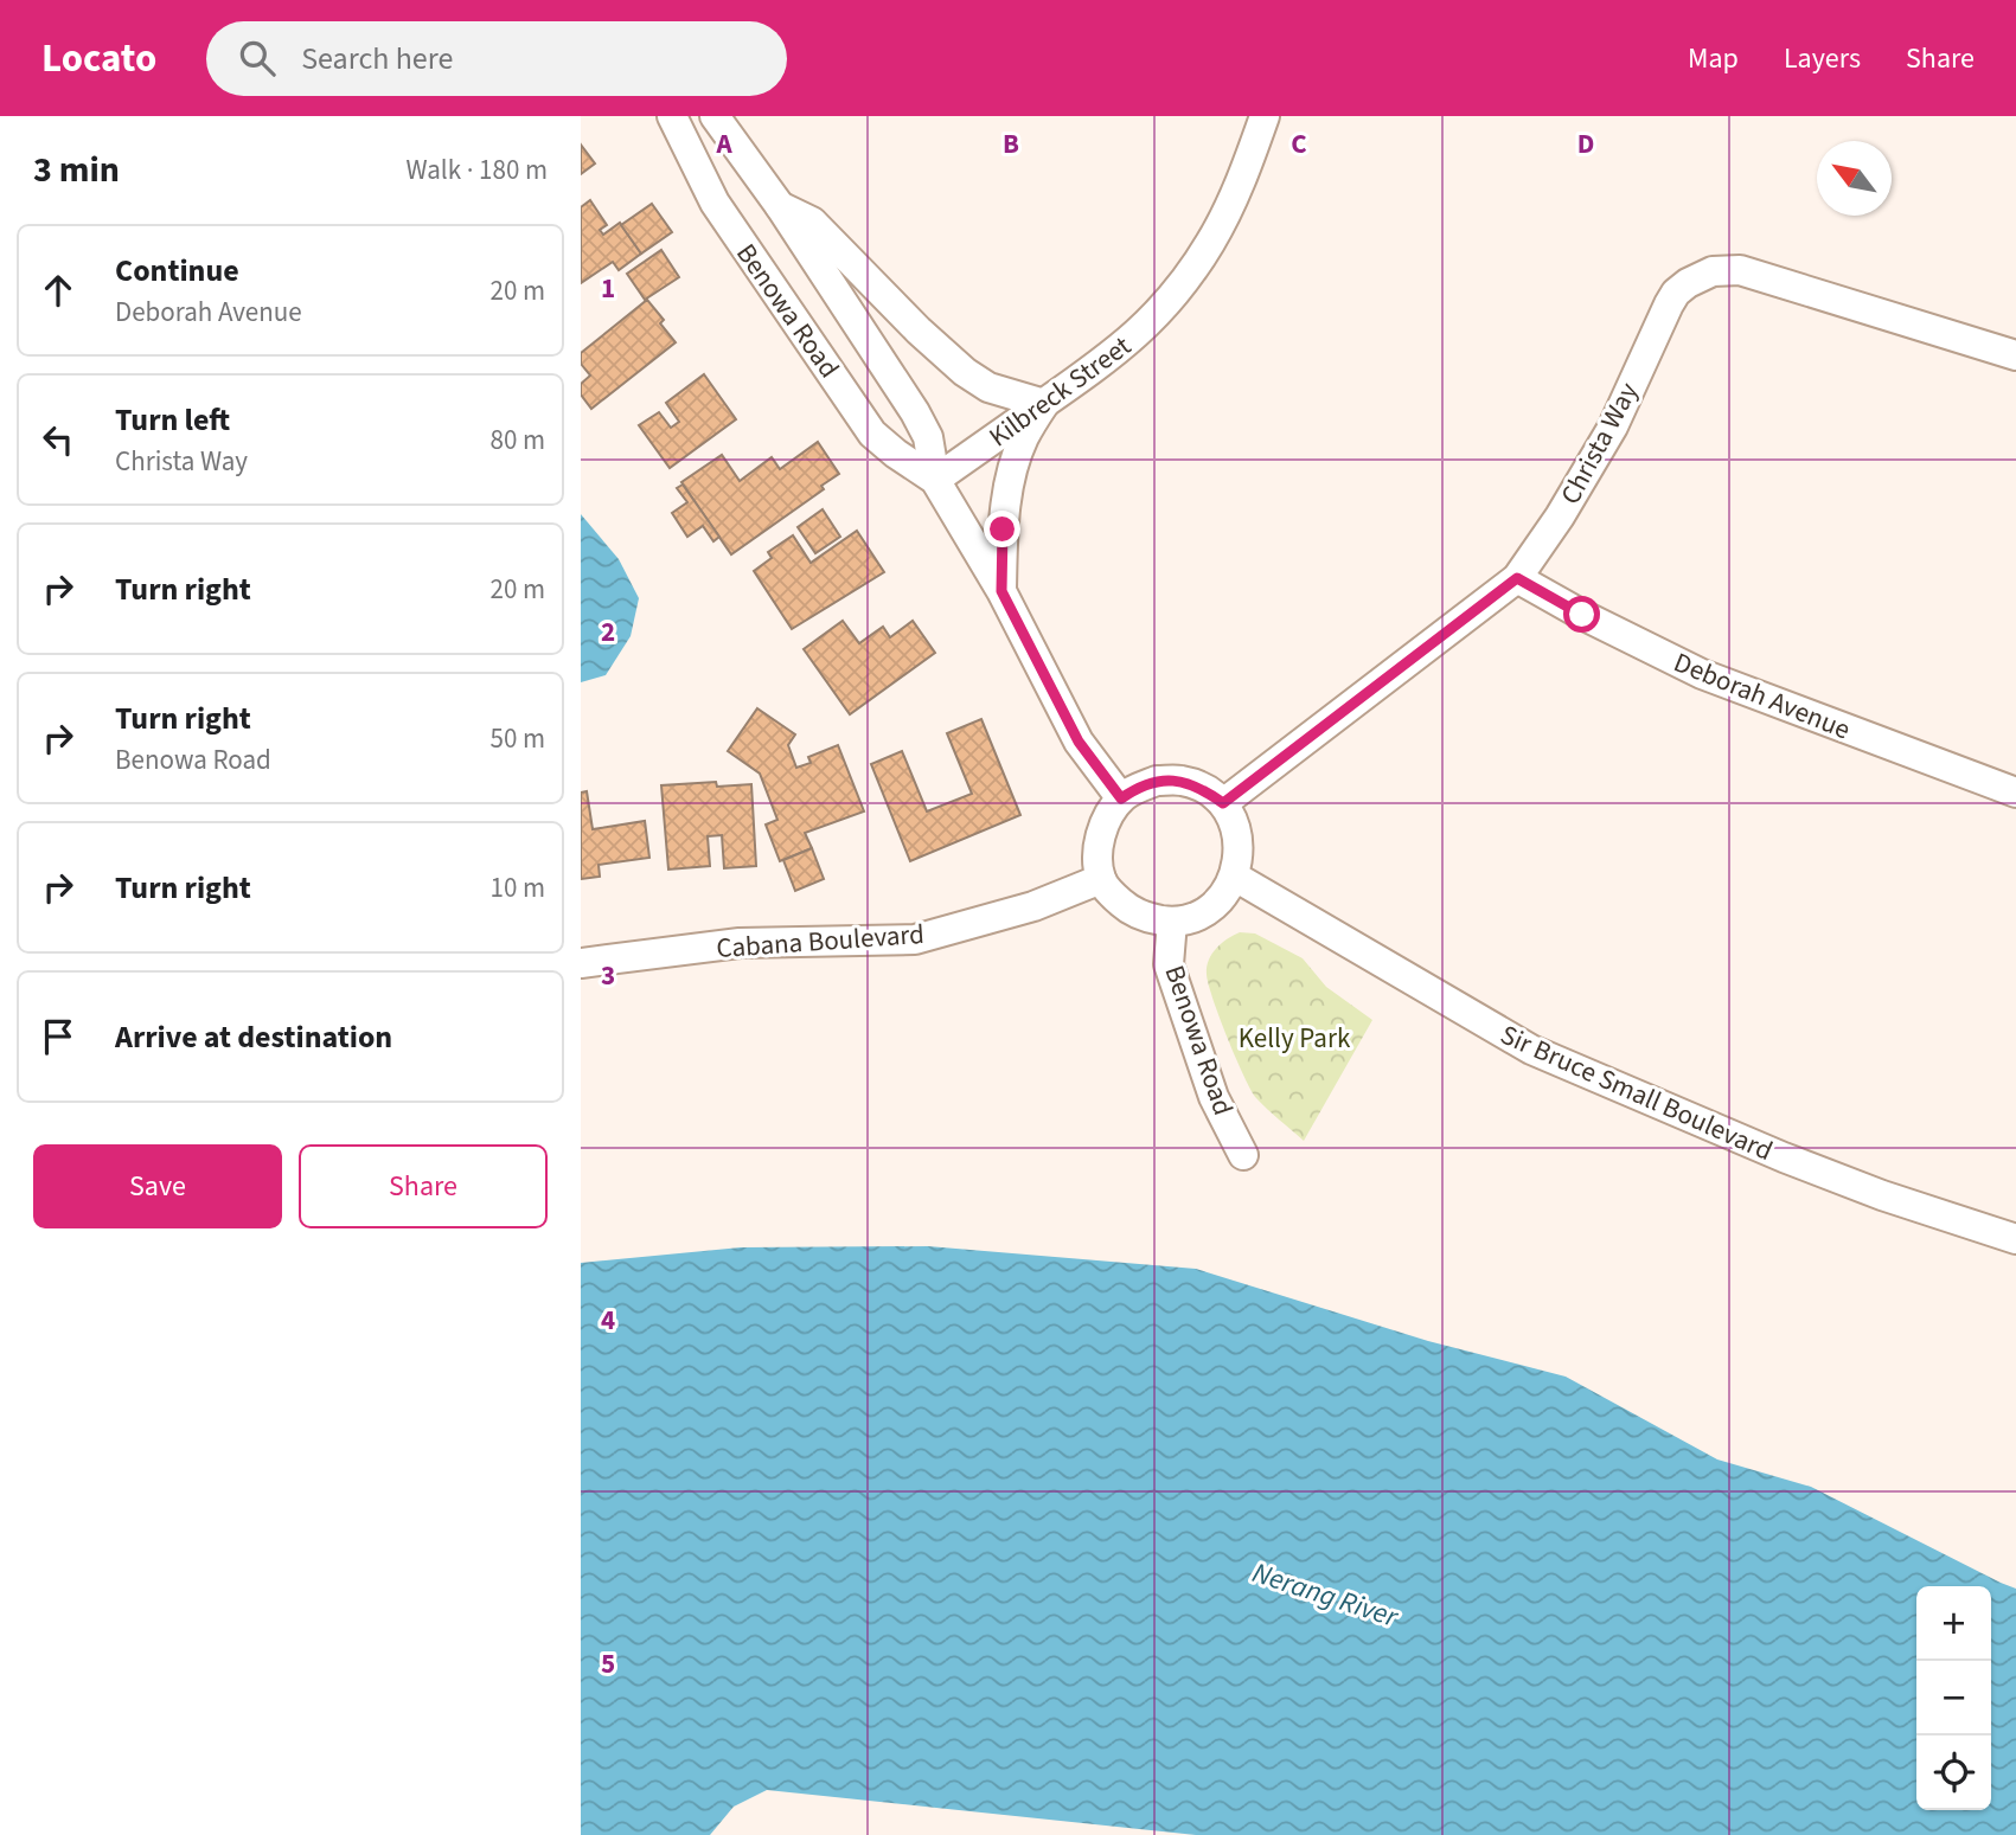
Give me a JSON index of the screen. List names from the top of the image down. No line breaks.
{"streets":{"street":["Benowa Road","Kilbreck Street","Christa Way","Deborah Avenue","Cabana Boulevard","Sir Bruce Small Boulevard"]},"crossings":[["Benowa Road","Kilbreck Street"],["Benowa Road","Christa Way"],["Benowa Road","Cabana Boulevard"],["Benowa Road","Sir Bruce Small Boulevard"],["Christa Way","Deborah Avenue"],["Christa Way","Cabana Boulevard"],["Christa Way","Sir Bruce Small Boulevard"],["Cabana Boulevard","Sir Bruce Small Boulevard"]],"water":["Nerang River"],"parks":["Kelly Park"],"north":"top left","page":{"header":"Locato","search":"Search here","nav":["Map","Layers","Share"],"heading":["3 min","Walk · 180 m"],"list":[["Continue","Deborah Avenue","20 m"],["Turn left","Christa Way","80 m"],["Turn right","20 m"],["Turn right","Benowa Road","50 m"],["Turn right","10 m"],"Arrive at destination"],"buttons":["Save","Share"],"map_buttons":["+","−"]},"grid":{"columns":["A","B","C","D"],"rows":["1","2","3","4","5"]}}
